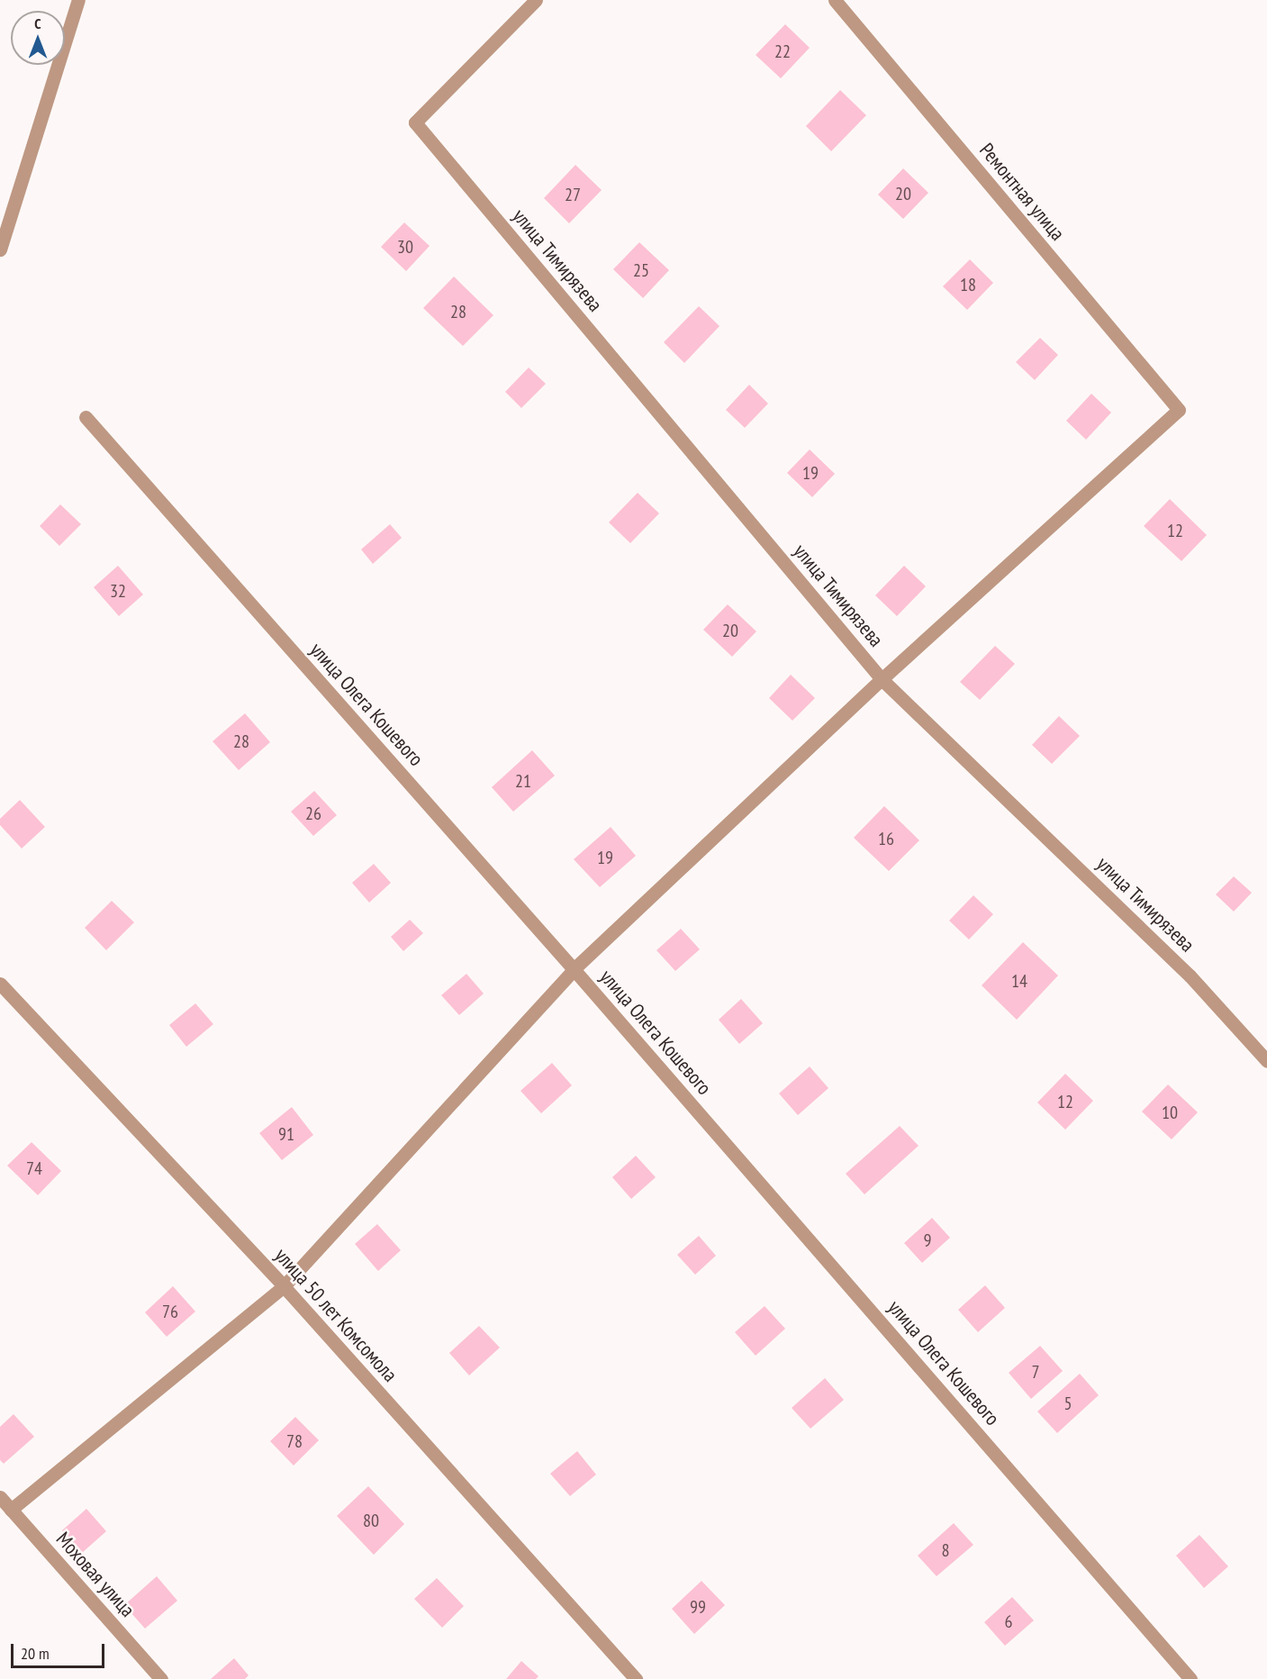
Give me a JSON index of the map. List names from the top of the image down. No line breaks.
{"streets":{"street":["Ремонтная улица","улица Тимирязева","улица Олега Кошевого","улица 50 лет Комсомола","Моховая улица"]},"crossings":[["Ремонтная улица","улица Тимирязева"]],"house_numbers":["22","20","27","30","25","18","28","19","12","32","20","28","21","26","16","19","14","12","10","91","74","9","76","7","5","78","80","8","99","6"],"scale_bar":"20 m","north":"top"}
